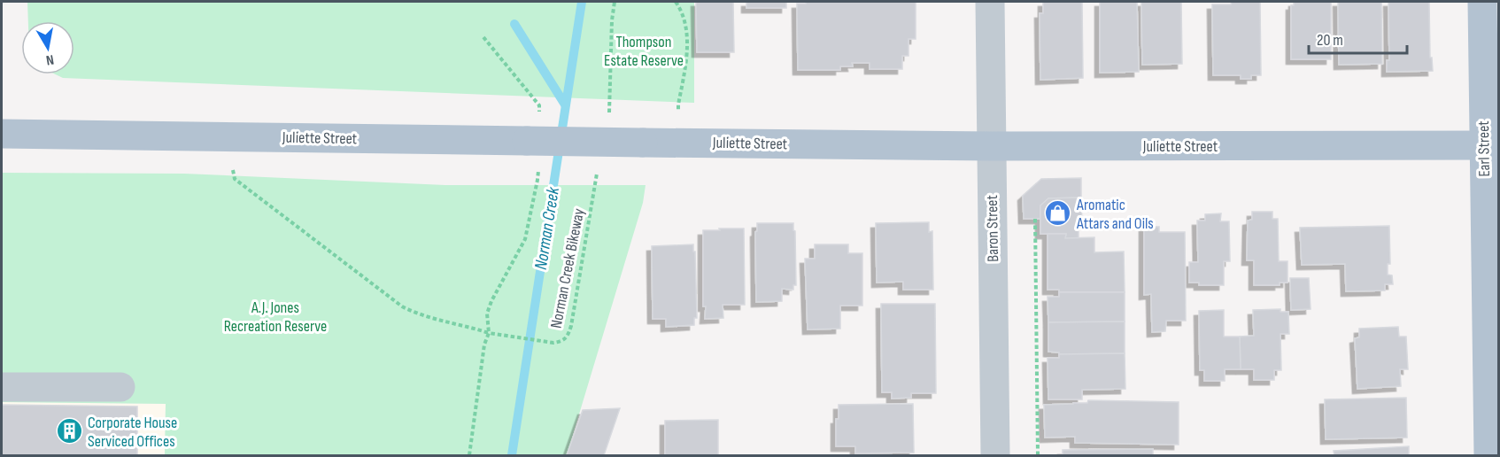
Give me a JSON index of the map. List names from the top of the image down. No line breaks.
{"streets":{"main road":["Juliette Street","Earl Street"],"street":["Baron Street"],"path":["Norman Creek Bikeway"]},"crossings":[["Juliette Street","Earl Street"],["Juliette Street","Baron Street"]],"water":["Norman Creek"],"parks":["Thompson Estate Reserve","A.J. Jones Recreation Reserve"],"places":{"shop":["Aromatic Attars and Oils"],"building":["Corporate House Serviced Offices"]},"scale_bar":"20 m","north":"bottom"}
